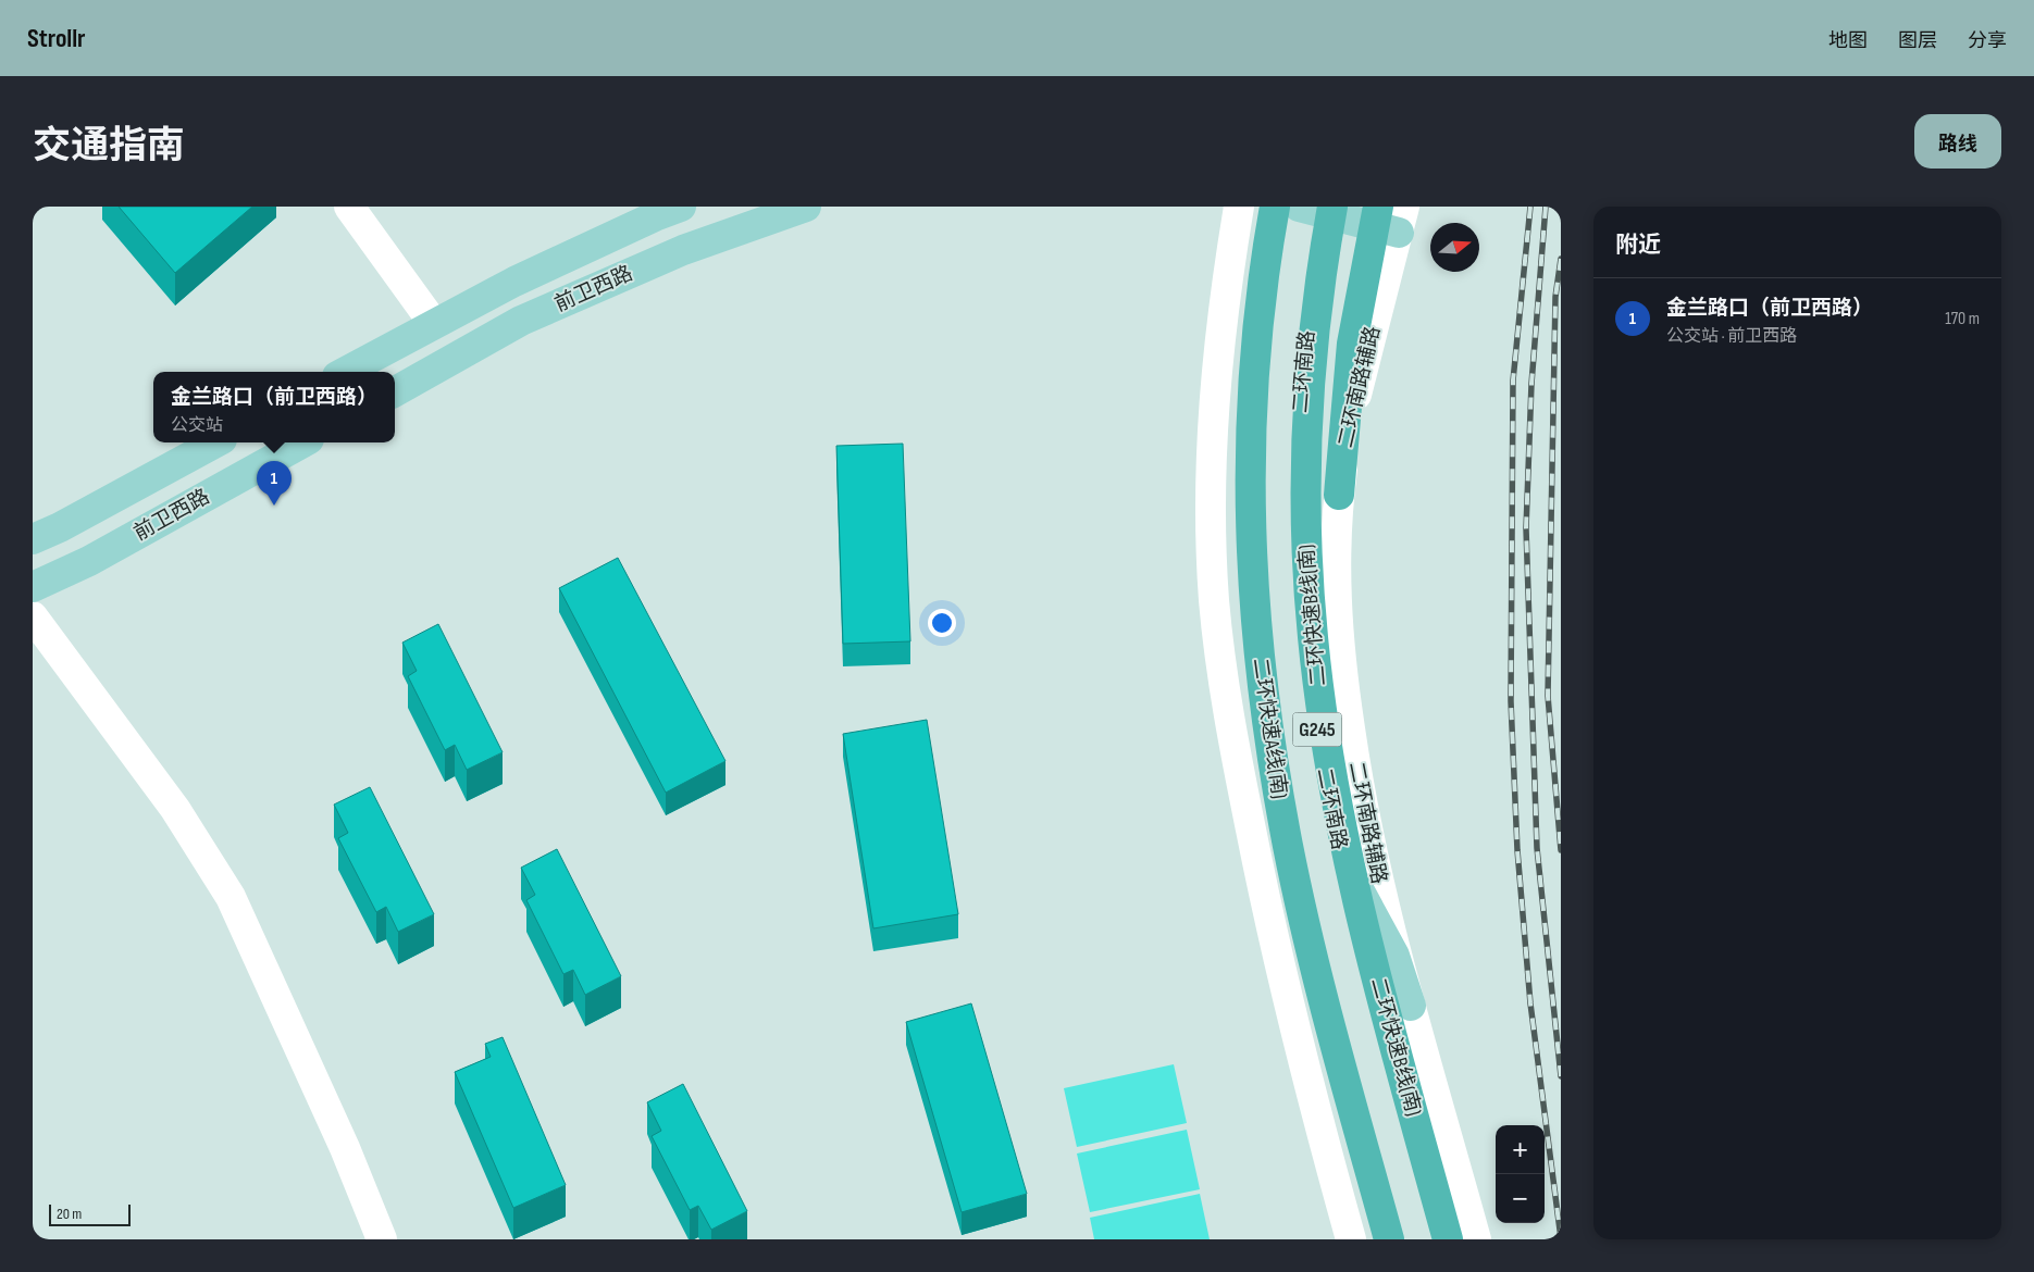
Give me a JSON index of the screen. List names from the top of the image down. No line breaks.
{"streets":{"highway":["二环快速B线(南)","二环快速A线(南)"],"main road":["前卫西路","二环南路","G245"],"street":["二环南路辅路"]},"crossings":[["二环南路","二环快速B线(南)"]],"scale_bar":"20 m","north":"right","page":{"header":"Strollr","nav":["地图","图层","分享"],"title":"交通指南","buttons":"路线","heading":"附近","list":[{"mark":"1","name":"金兰路口（前卫西路）","note":"公交站 · 前卫西路","value":"170 m"}],"popup":["金兰路口（前卫西路）","公交站"],"pins":"1","map_buttons":["+","−"],"scale":"20 m"}}
